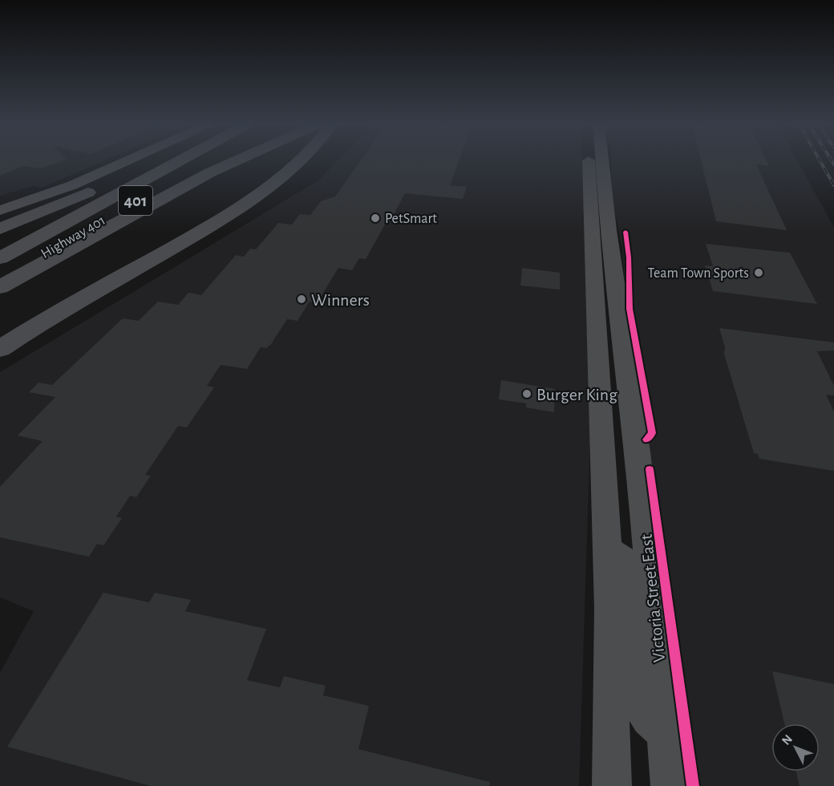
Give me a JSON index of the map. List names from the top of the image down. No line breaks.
{"streets":{"highway":["401","Highway 401"],"main road":["Victoria Street East"]},"places":["PetSmart","Team Town Sports","Winners","Burger King"],"north":"top left"}
